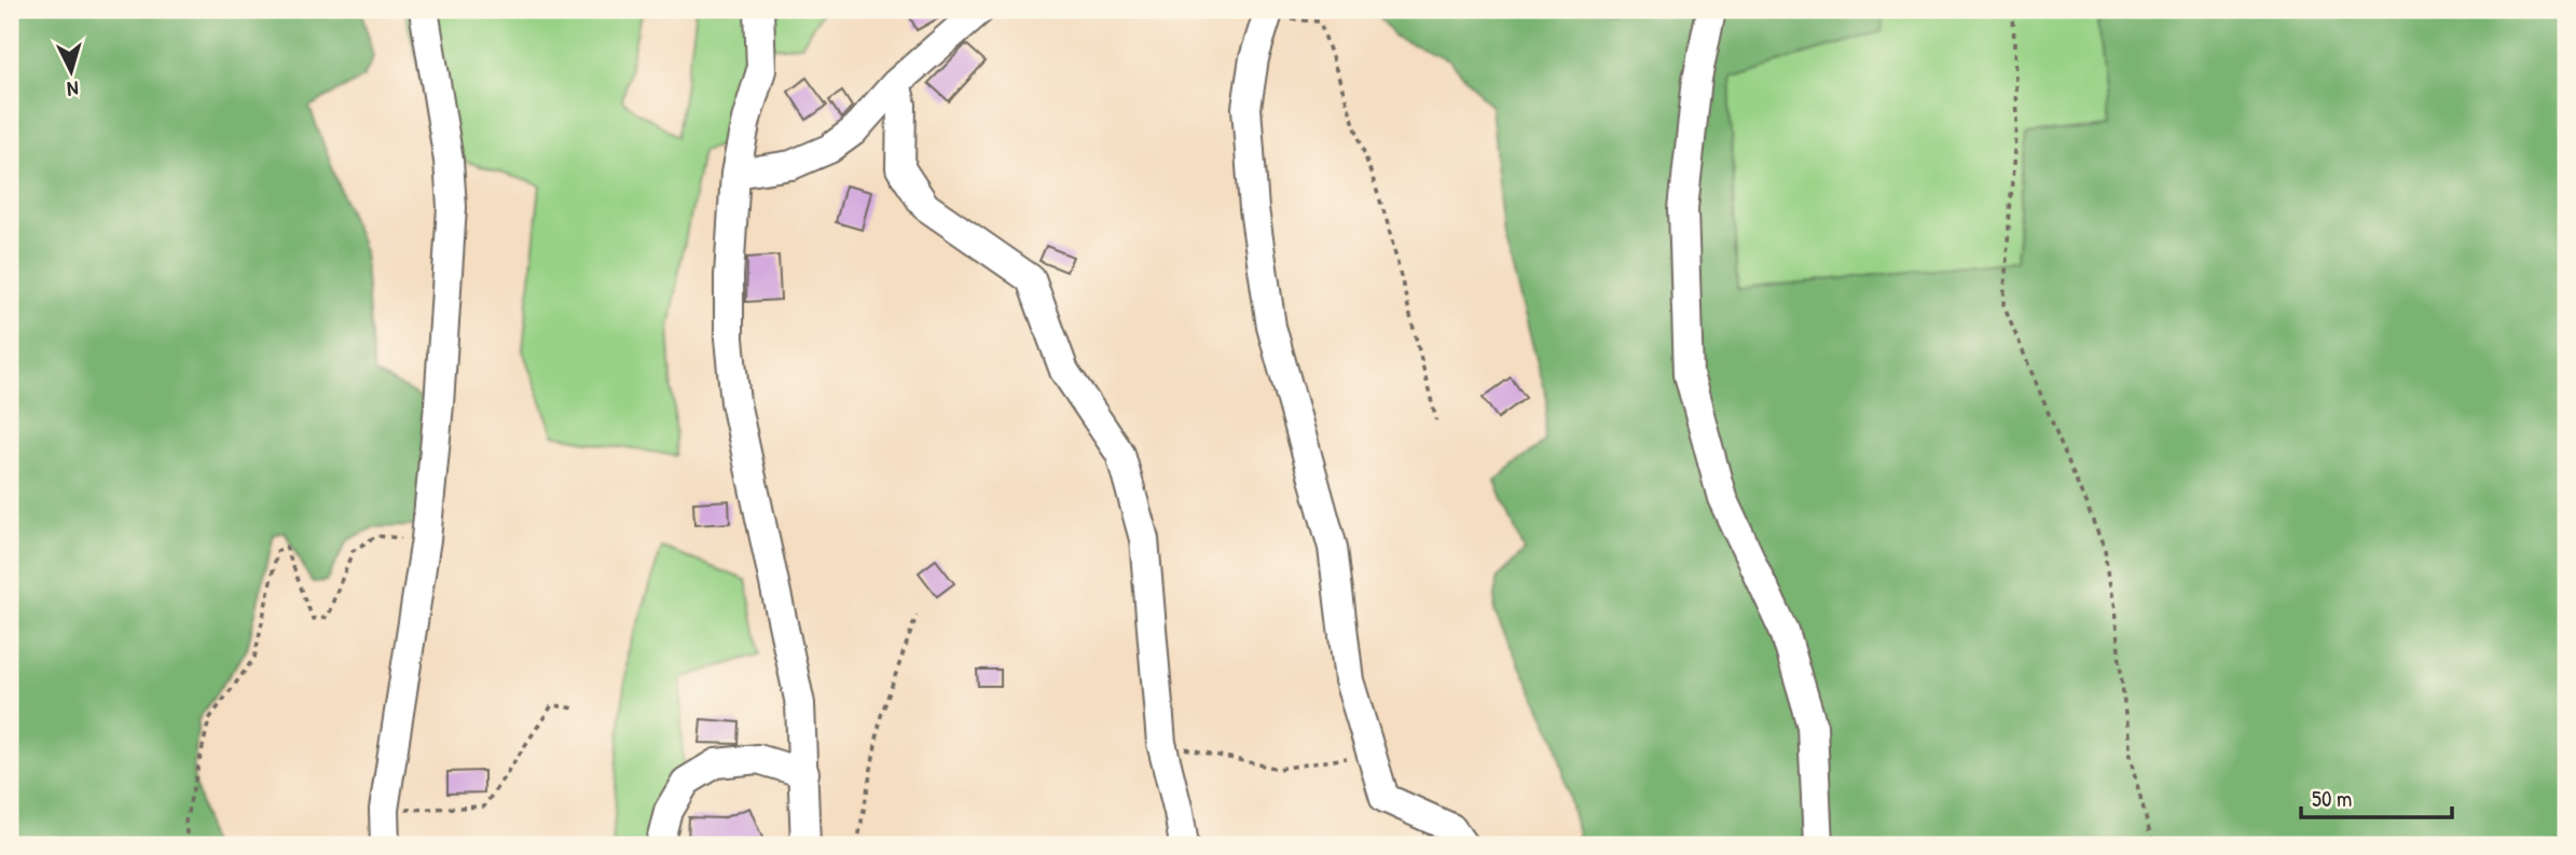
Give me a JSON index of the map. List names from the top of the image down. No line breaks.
{"scale_bar":"50 m","north":"bottom"}
